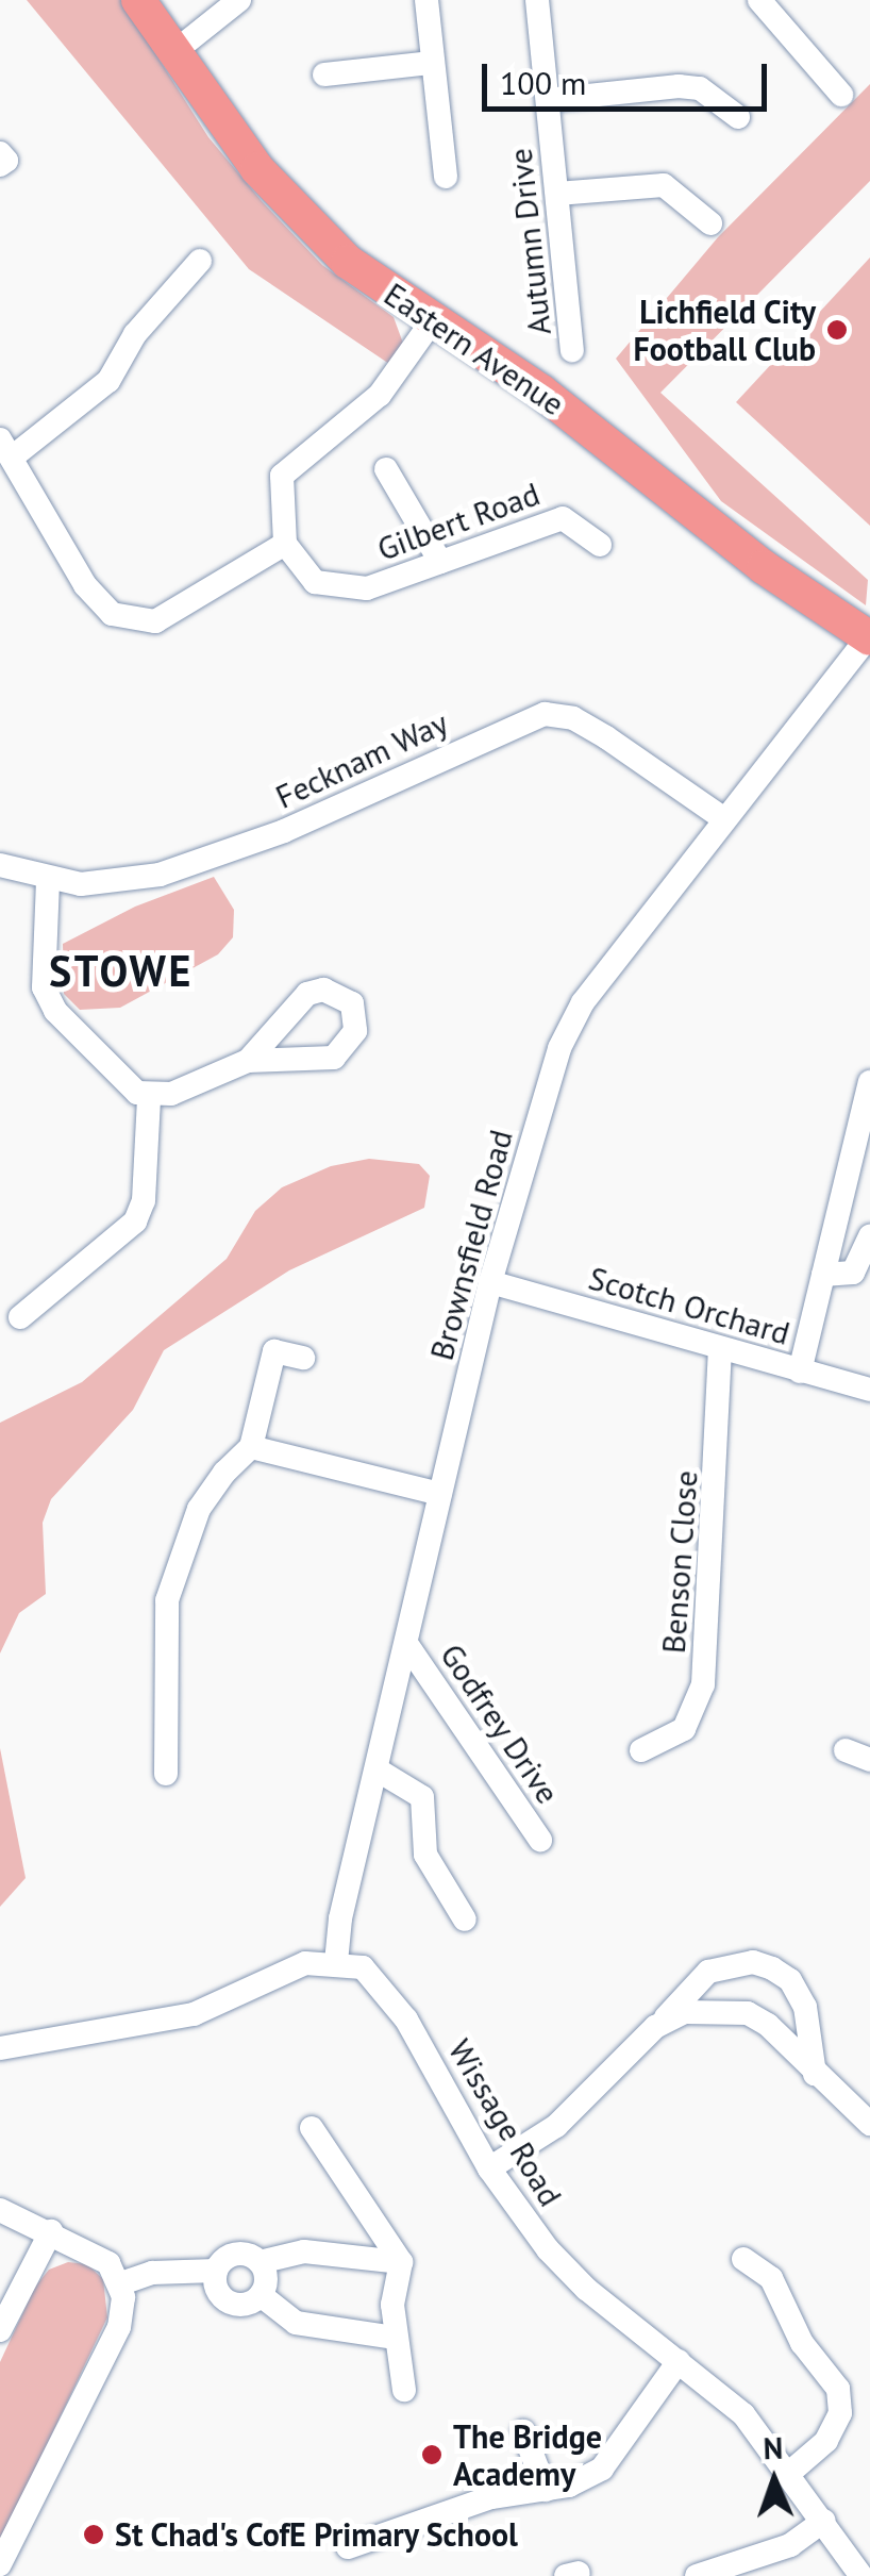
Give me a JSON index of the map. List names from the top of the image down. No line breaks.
{"streets":{"highway":["Eastern Avenue"],"street":["Autumn Drive","Gilbert Road","Fecknam Way","Brownsfield Road","Scotch Orchard","Benson Close","Godfrey Drive","Wissage Road"]},"crossings":[["Eastern Avenue","Brownsfield Road"],["Fecknam Way","Brownsfield Road"],["Brownsfield Road","Scotch Orchard"],["Brownsfield Road","Godfrey Drive"],["Brownsfield Road","Wissage Road"],["Scotch Orchard","Benson Close"]],"districts":["STOWE"],"places":["Lichfield City Football Club","The Bridge Academy","St Chad's CofE Primary School"],"scale_bar":"100 m","north":"top"}
